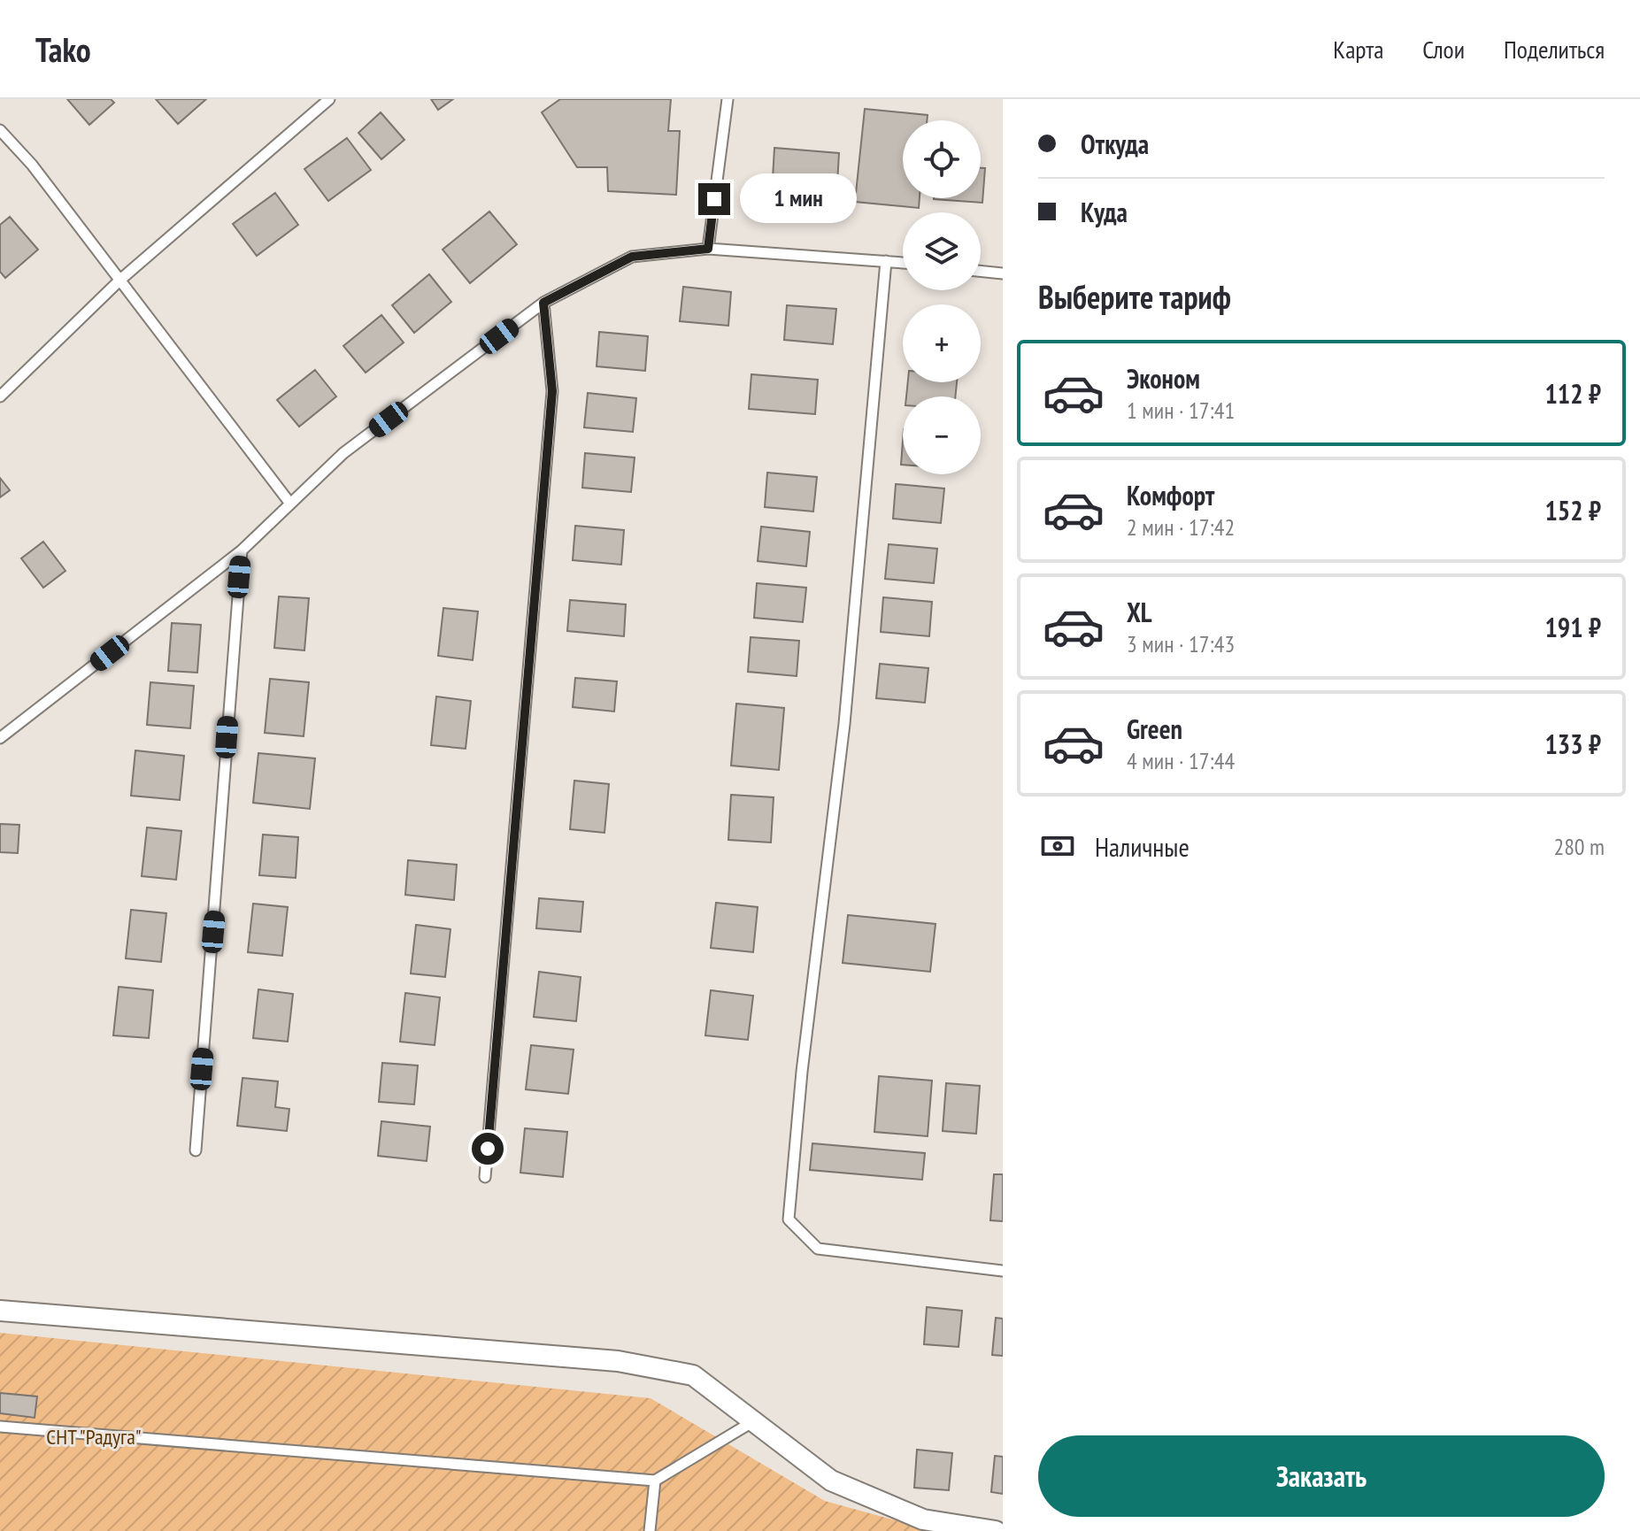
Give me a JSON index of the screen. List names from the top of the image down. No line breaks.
{"parks":["СНТ \"Радуга\""],"page":{"header":"Tako","nav":["Карта","Слои","Поделиться"],"banner":["Откуда","Куда"],"map_buttons":["+","−"],"bubble":"1 мин","heading":"Выберите тариф","list":[{"name":"Эконом","note":"1 мин · 17:41","value":"112 ₽"},{"name":"Комфорт","note":"2 мин · 17:42","value":"152 ₽"},{"name":"XL","note":"3 мин · 17:43","value":"191 ₽"},{"name":"Green","note":"4 мин · 17:44","value":"133 ₽"}],"pay":["Наличные","280 m"],"buttons":"Заказать"}}
